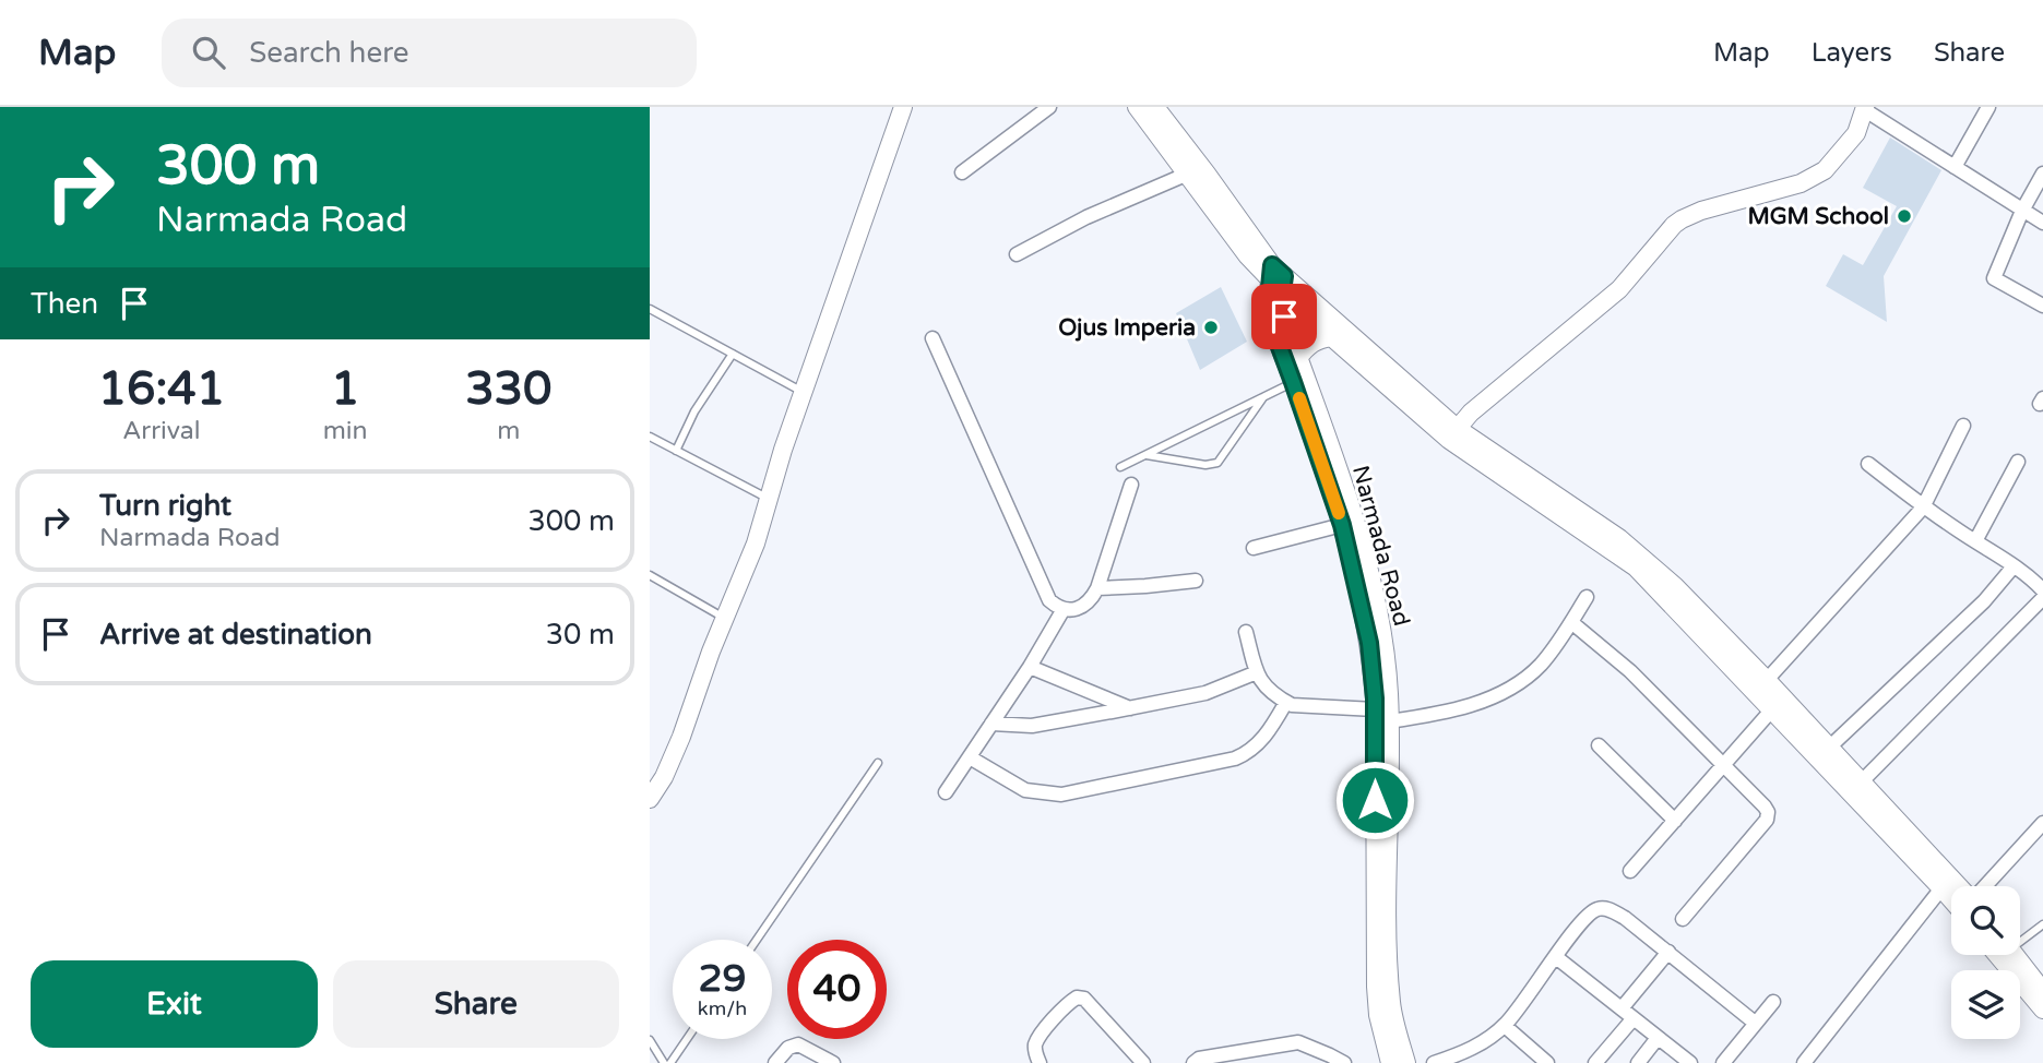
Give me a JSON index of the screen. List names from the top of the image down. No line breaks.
{"streets":{"street":["Narmada Road"]},"places":["MGM School","Ojus Imperia"],"page":{"header":"Map","search":"Search here","nav":["Map","Layers","Share"],"turn":["300 m","Narmada Road"],"then":"Then","eta":["16:41","Arrival","1","min","330","m"],"list":[{"name":"Turn right","note":"Narmada Road","value":"300 m"},{"name":"Arrive at destination","value":"30 m"}],"speed":"29 km/h","limit":"40","buttons":["Exit","Share"]}}
